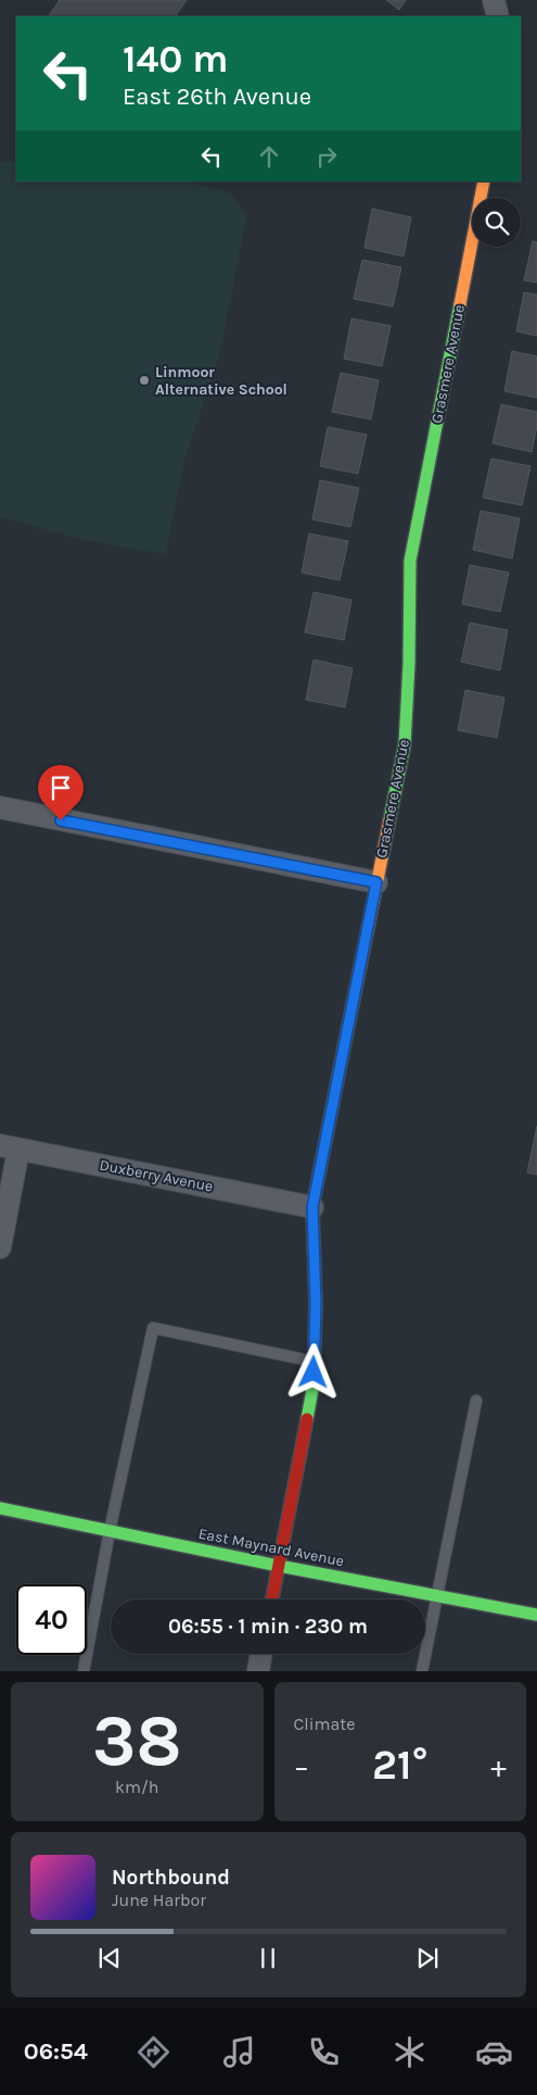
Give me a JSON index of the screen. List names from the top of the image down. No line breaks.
{"streets":{"street":["Grasmere Avenue","Duxberry Avenue","East Maynard Avenue"]},"crossings":[["Grasmere Avenue","Duxberry Avenue"],["Grasmere Avenue","East Maynard Avenue"]],"places":["Linmoor Alternative School"],"page":{"turn":["140 m","East 26th Avenue"],"limit":"40","trip":"06:55 · 1 min · 230 m","tile":[["38","km/h"],"Climate"],"heat":["−","21°","+"],"song":["Northbound","June Harbor"],"tabs":"06:54"}}
